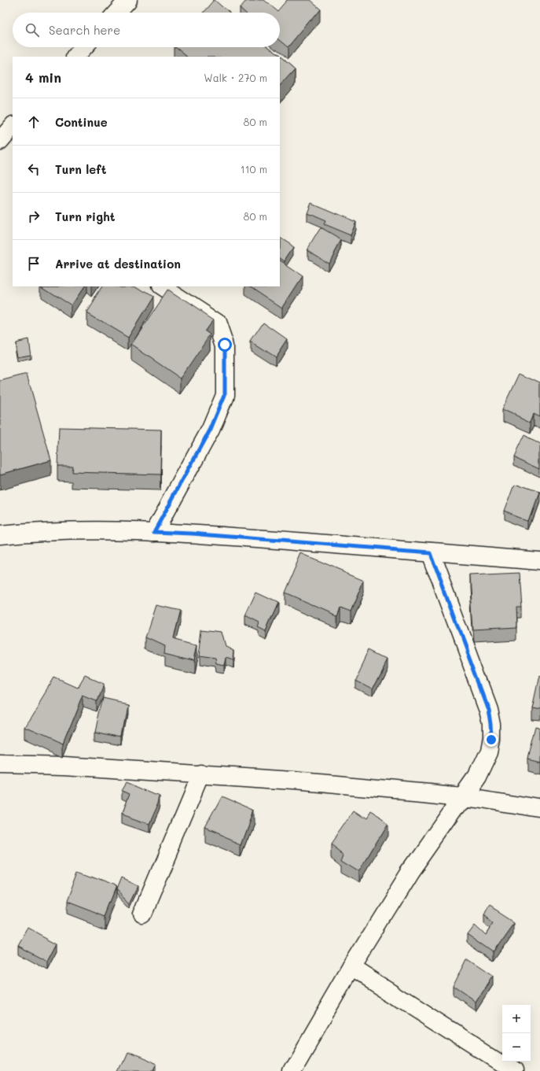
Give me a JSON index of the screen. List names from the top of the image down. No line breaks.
{"page":{"search":"Search here","heading":["4 min","Walk · 270 m"],"list":[["Continue","80 m"],["Turn left","110 m"],["Turn right","80 m"],"Arrive at destination"],"map_buttons":["+","−"]}}
